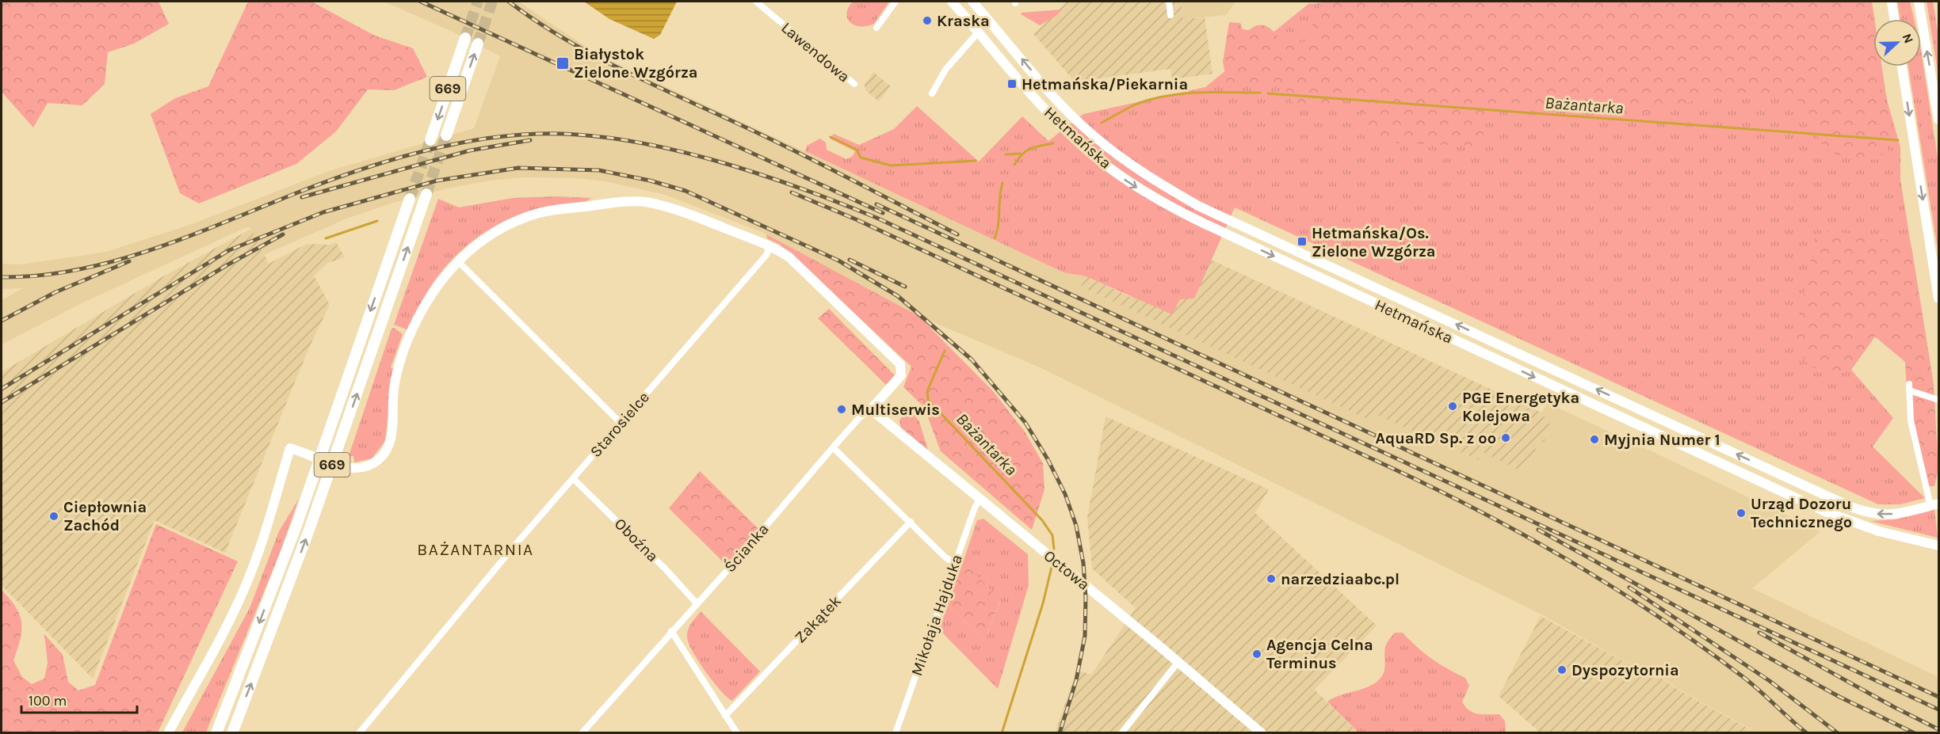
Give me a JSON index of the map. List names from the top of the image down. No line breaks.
{"streets":{"main road":["669","Hetmańska","Ścianka","Octowa"],"street":["Lawendowa","Starosielce","Oboźna","Mikołaja Hajduka","Zakątek"]},"crossings":[["Starosielce","Oboźna"],["Starosielce","Ścianka"],["Oboźna","Ścianka"],["Ścianka","Octowa"],["Octowa","Mikołaja Hajduka"]],"districts":["BAŻANTARNIA"],"water":["Bażantarka"],"places":{"other":["Kraska","PGE Energetyka Kolejowa","Multiserwis","AquaRD Sp. z oo","Myjnia Numer 1","Urząd Dozoru Technicznego","Ciepłownia Zachód","narzedziaabc.pl","Agencja Celna Terminus","Dyspozytornia"],"transit":["Białystok Zielone Wzgórza","Hetmańska/Piekarnia","Hetmańska/Os. Zielone Wzgórza"]},"scale_bar":"100 m","north":"right"}
